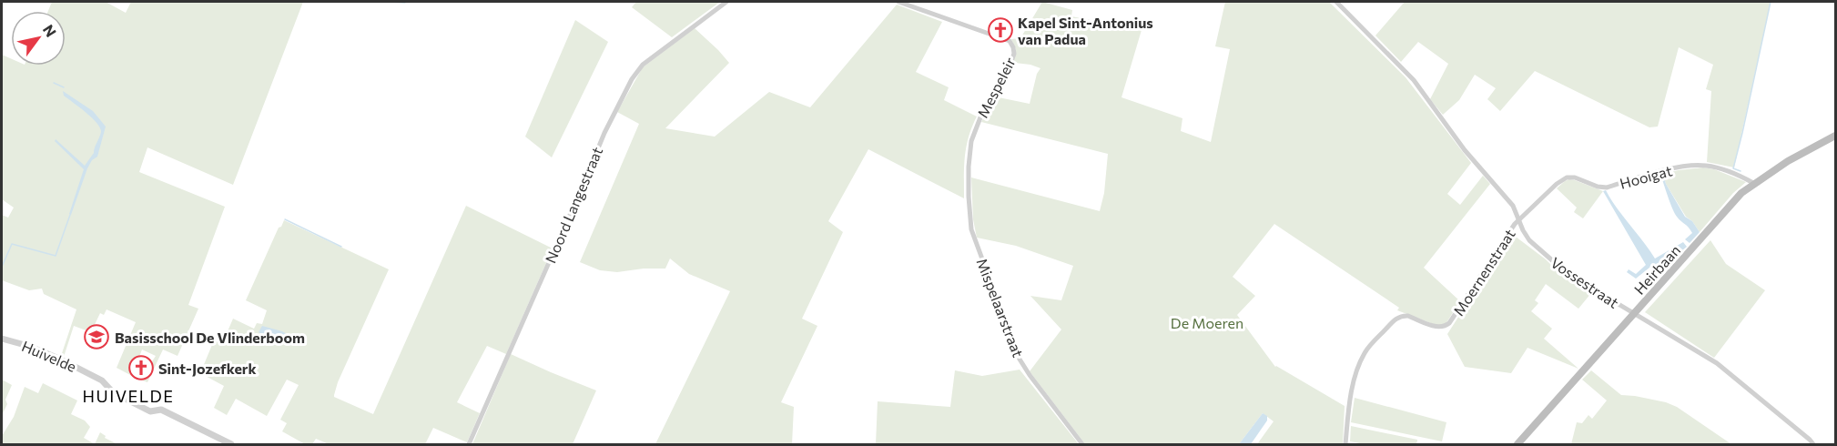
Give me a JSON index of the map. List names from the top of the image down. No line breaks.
{"streets":{"main road":["Heirbaan"],"street":["Mespeleir","Hooigat","Noord Langestraat","Moernenstraat","Vossestraat","Mispelaarstraat","Huivelde"]},"crossings":[["Mespeleir","Mispelaarstraat"],["Hooigat","Heirbaan"],["Hooigat","Moernenstraat"],["Hooigat","Vossestraat"],["Heirbaan","Vossestraat"],["Moernenstraat","Vossestraat"]],"districts":["HUIVELDE"],"parks":["De Moeren"],"places":{"church":["Kapel Sint-Antonius van Padua","Sint-Jozefkerk"],"school or university":["Basisschool De Vlinderboom"]},"north":"top right"}
